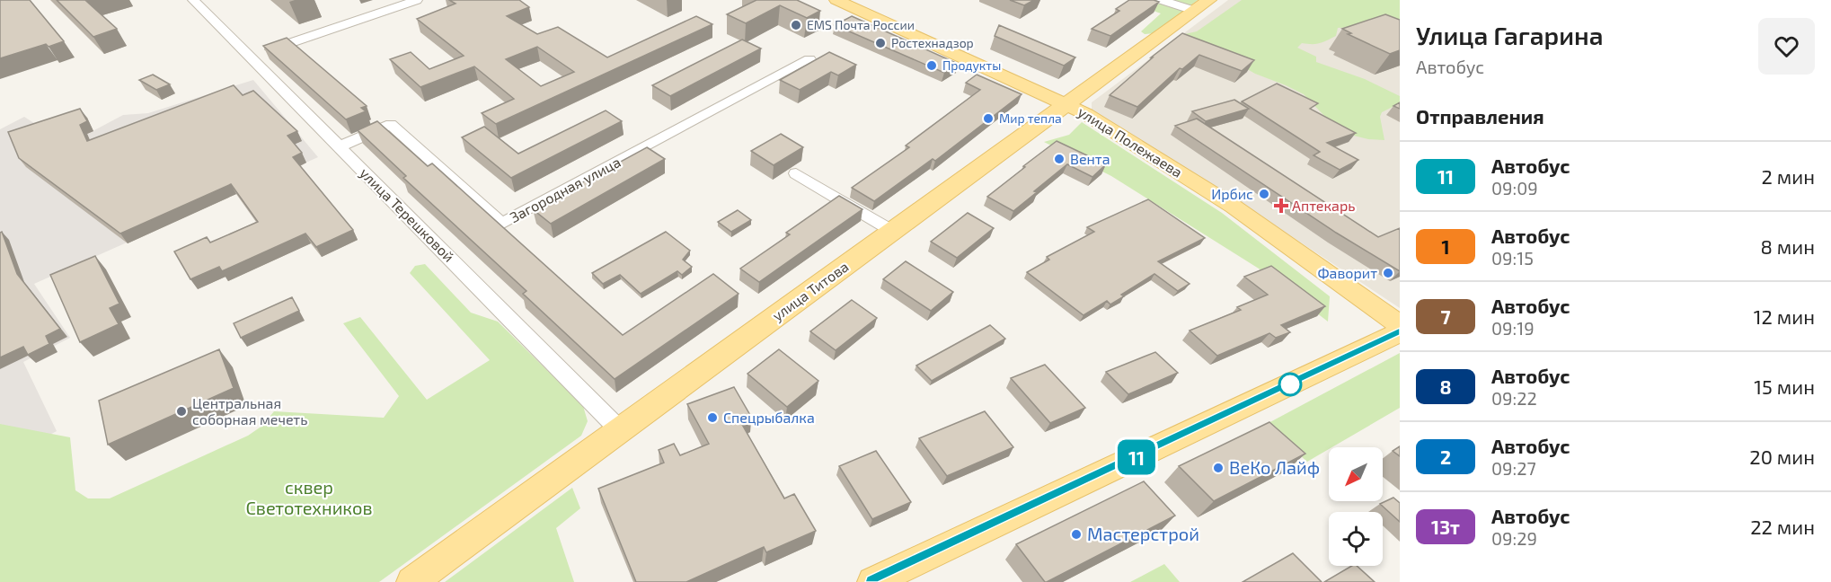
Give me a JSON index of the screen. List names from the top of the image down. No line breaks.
{"streets":{"main road":["улица Полежаева","улица Титова"],"street":["Загородная улица","улица Терешковой"]},"crossings":[["улица Полежаева","улица Титова"],["Загородная улица","улица Терешковой"],["улица Терешковой","улица Титова"]],"parks":["сквер Светотехников"],"places":{"other":["EMS Почта России","Ростехнадзор","Продукты","Мир тепла","Вента","Ирбис","Фаворит","Центральная соборная мечеть","Спецрыбалка","ВеКо Лайф","Мастерстрой"],"health":["Аптекарь"]},"lines":["bus line 11"],"north":"bottom left","page":{"on_map":"11","heading":[["Улица Гагарина","Автобус"],"Отправления"],"list":[{"mark":"11","name":"Автобус","note":"09:09","value":"2 мин"},{"mark":"1","name":"Автобус","note":"09:15","value":"8 мин"},{"mark":"7","name":"Автобус","note":"09:19","value":"12 мин"},{"mark":"8","name":"Автобус","note":"09:22","value":"15 мин"},{"mark":"2","name":"Автобус","note":"09:27","value":"20 мин"},{"mark":"13т","name":"Автобус","note":"09:29","value":"22 мин"}]}}
